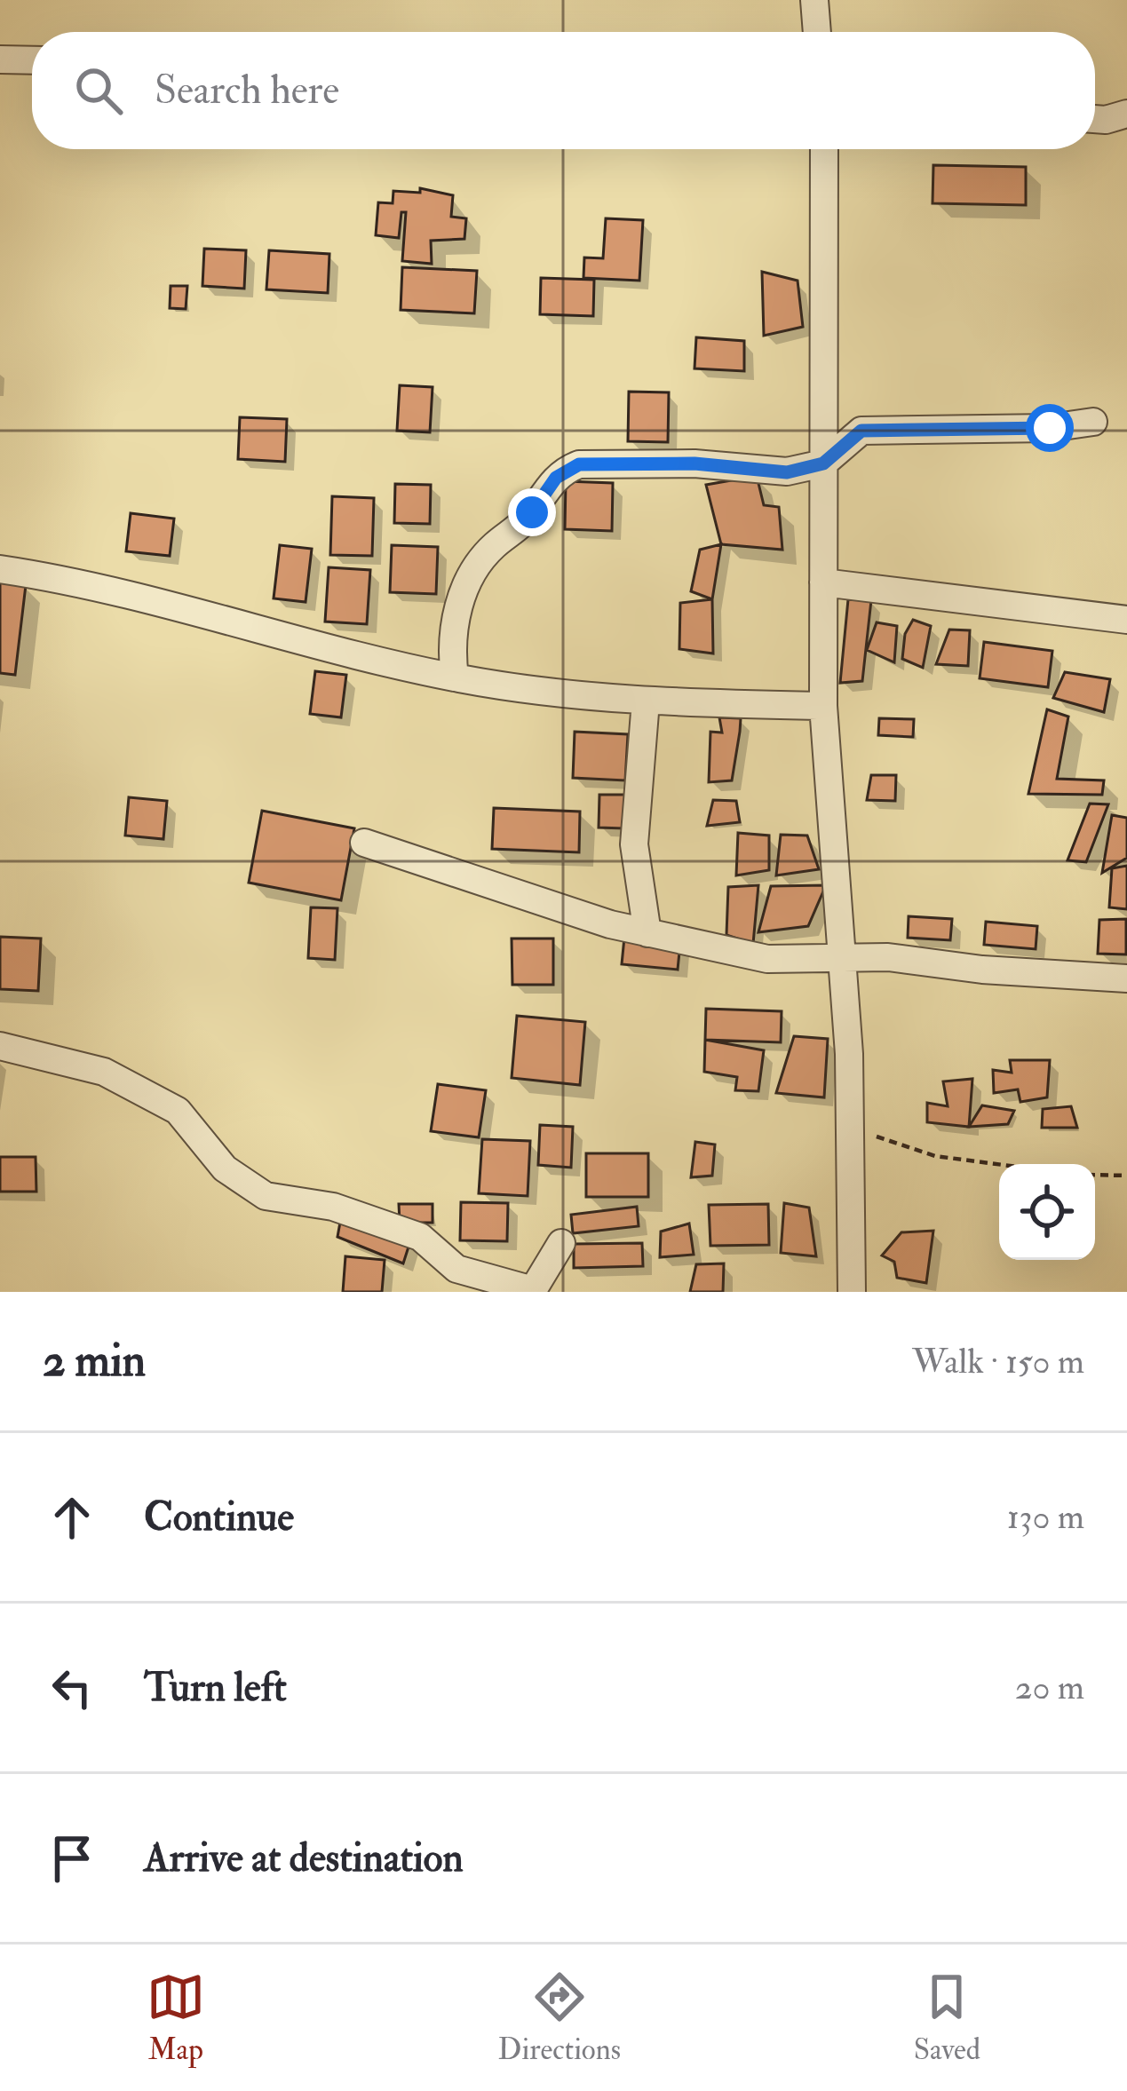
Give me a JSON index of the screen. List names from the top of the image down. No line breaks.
{"page":{"search":"Search here","heading":["2 min","Walk · 150 m"],"list":[["Continue","130 m"],["Turn left","20 m"],"Arrive at destination"],"nav":["Map","Directions","Saved"]}}
